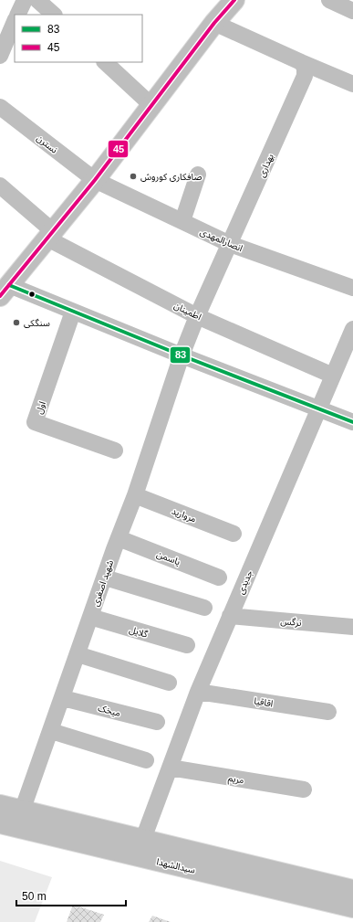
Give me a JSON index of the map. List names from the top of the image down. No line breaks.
{"streets":{"main road":["سیدالشهدا"],"street":["نسترن","بهداری","انصارالمهدی","اطمینان","اول","مروارید","یاسمن","جدیدی","شهید اصغری","نرگس","گلایل","اقاقیا","میخک","مریم"]},"crossings":[["نسترن","انصارالمهدی"],["بهداری","انصارالمهدی"],["بهداری","اطمینان"],["بهداری","شهید اصغری"],["اطمینان","جدیدی"],["مروارید","شهید اصغری"],["یاسمن","شهید اصغری"],["جدیدی","نرگس"],["جدیدی","اقاقیا"],["جدیدی","مریم"],["جدیدی","سیدالشهدا"],["شهید اصغری","گلایل"],["شهید اصغری","میخک"],["شهید اصغری","سیدالشهدا"]],"places":["صافکاری کوروش","سنگکی"],"lines":["transit line 45","transit line 83"],"legend":["83","45"],"scale_bar":"50 m"}
